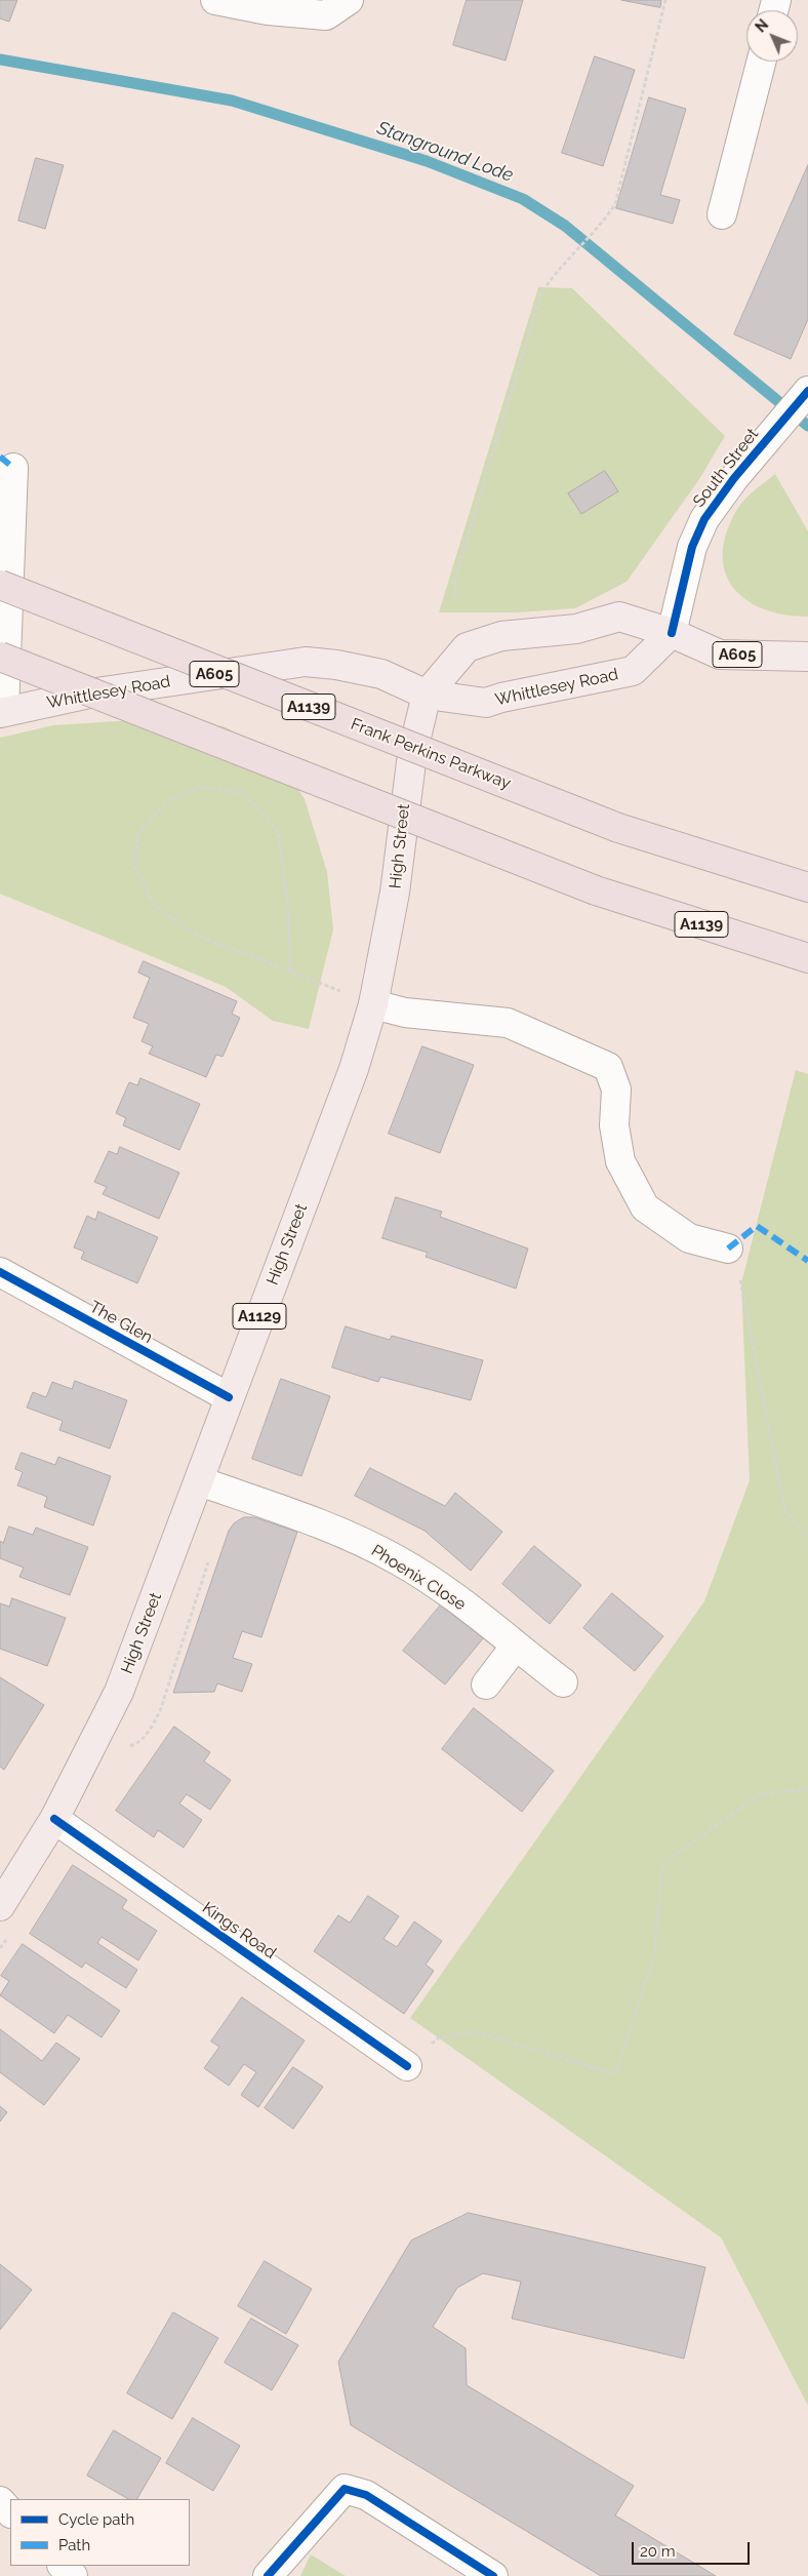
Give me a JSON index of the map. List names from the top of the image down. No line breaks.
{"streets":{"highway":["A1139","Frank Perkins Parkway"],"main road":["A605","Whittlesey Road","High Street","A1129"],"street":["South Street","The Glen","Phoenix Close","Kings Road"]},"crossings":[["South Street","A605"],["South Street","Whittlesey Road"],["A605","Whittlesey Road"],["A605","High Street"],["Whittlesey Road","High Street"],["High Street","The Glen"],["High Street","Phoenix Close"],["High Street","Kings Road"]],"water":["Stanground Lode"],"legend":["Cycle path","Path"],"scale_bar":"20 m","north":"top left"}
